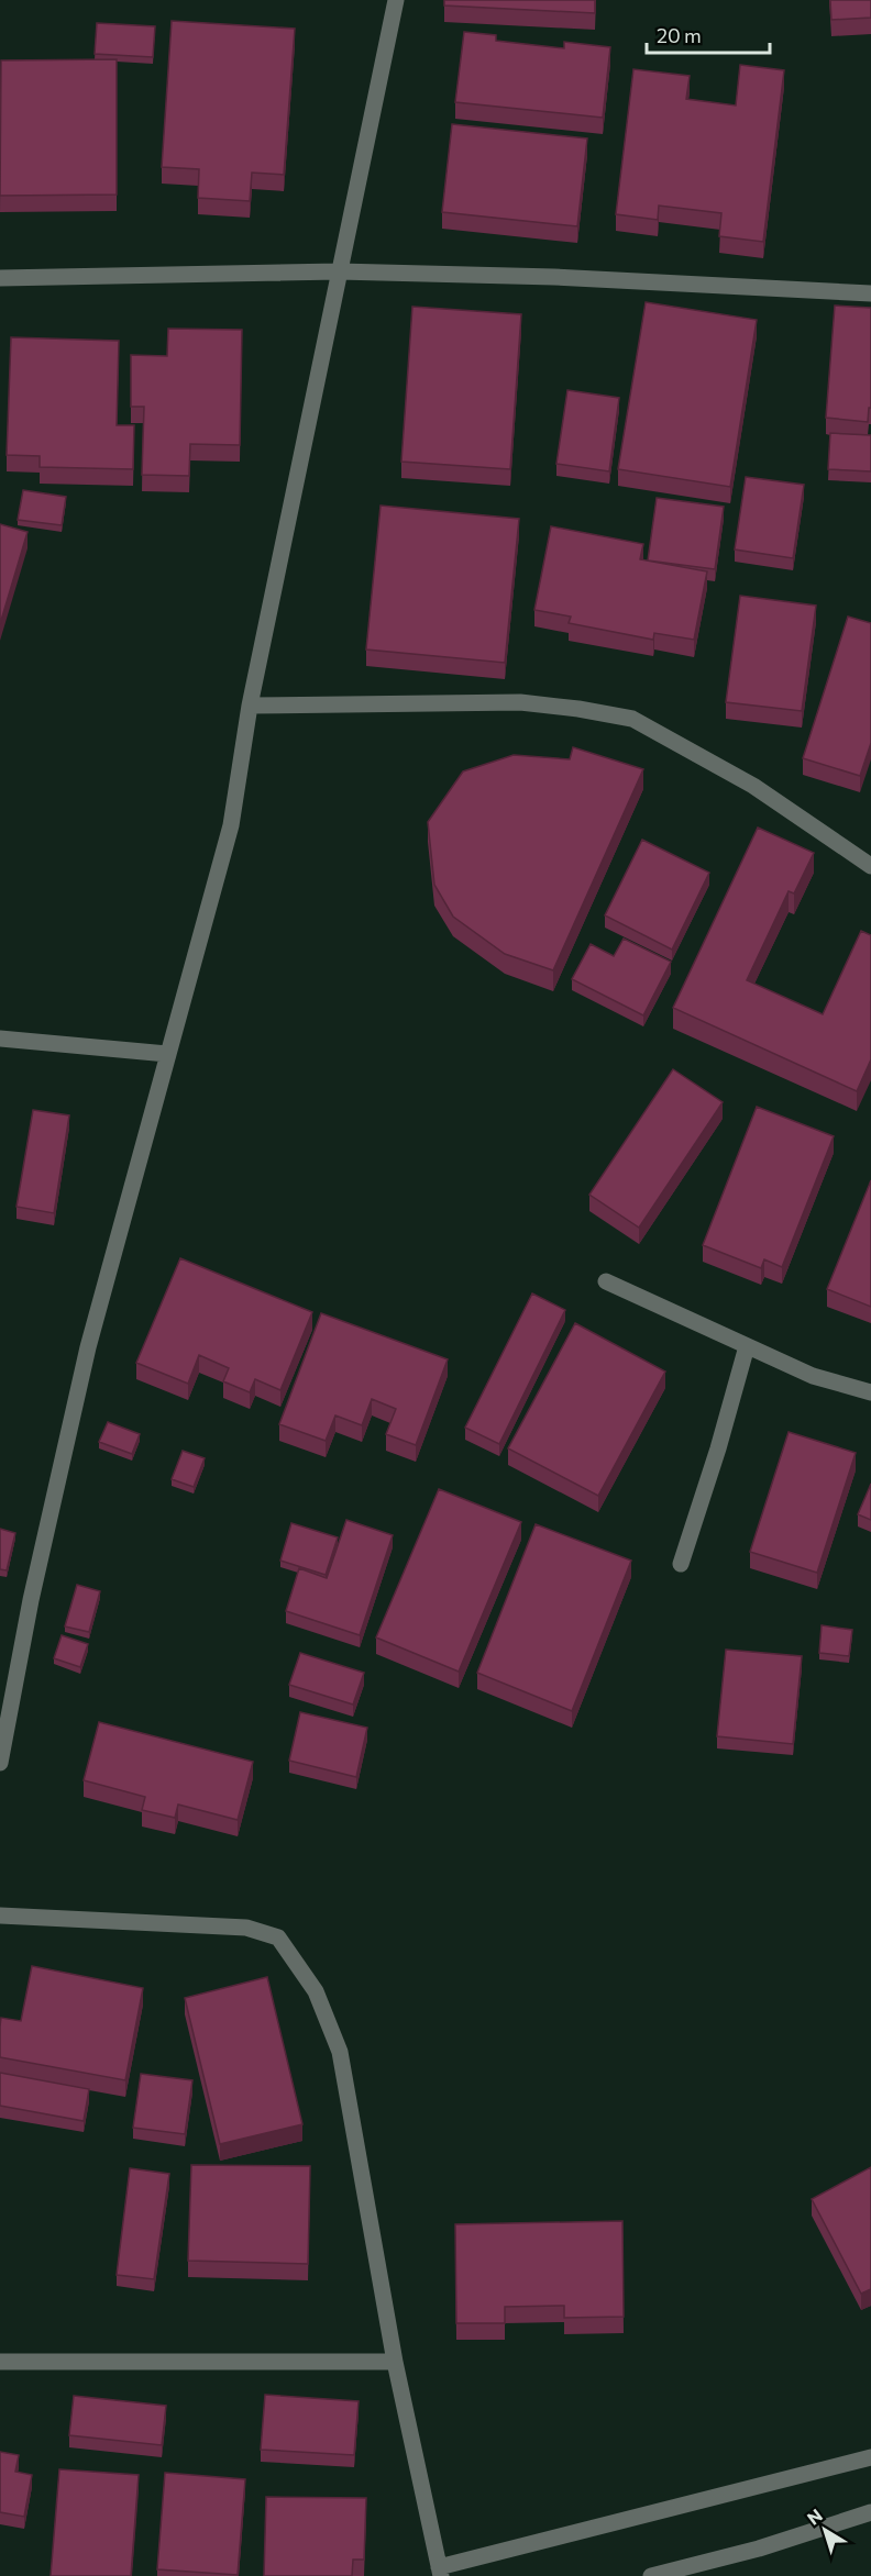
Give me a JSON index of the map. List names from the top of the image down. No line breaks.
{"scale_bar":"20 m","north":"top left"}
